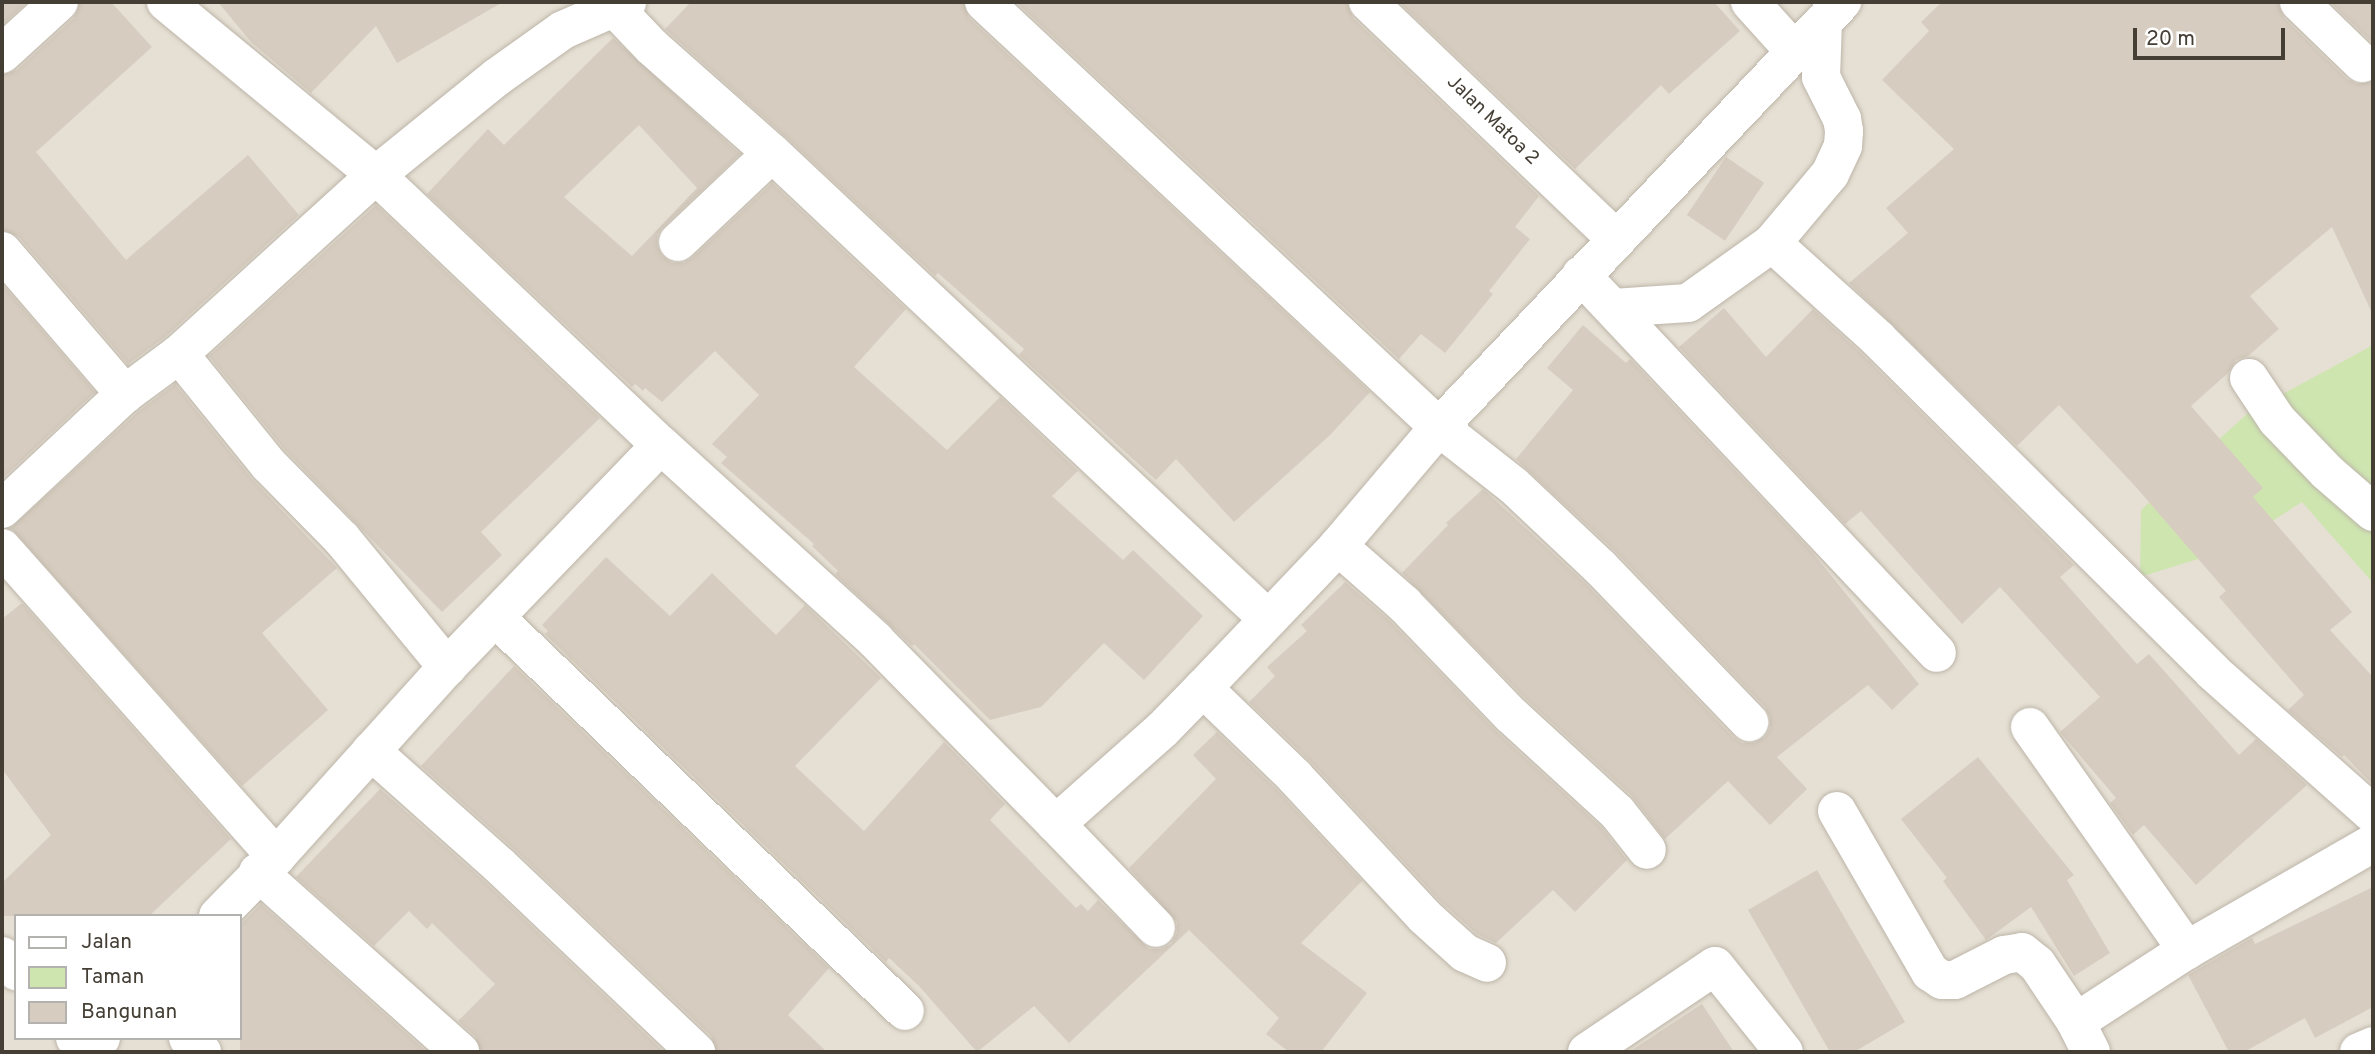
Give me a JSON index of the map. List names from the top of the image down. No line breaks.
{"streets":{"street":["Jalan Matoa 2"]},"legend":["Jalan","Taman","Bangunan"],"scale_bar":"20 m"}
